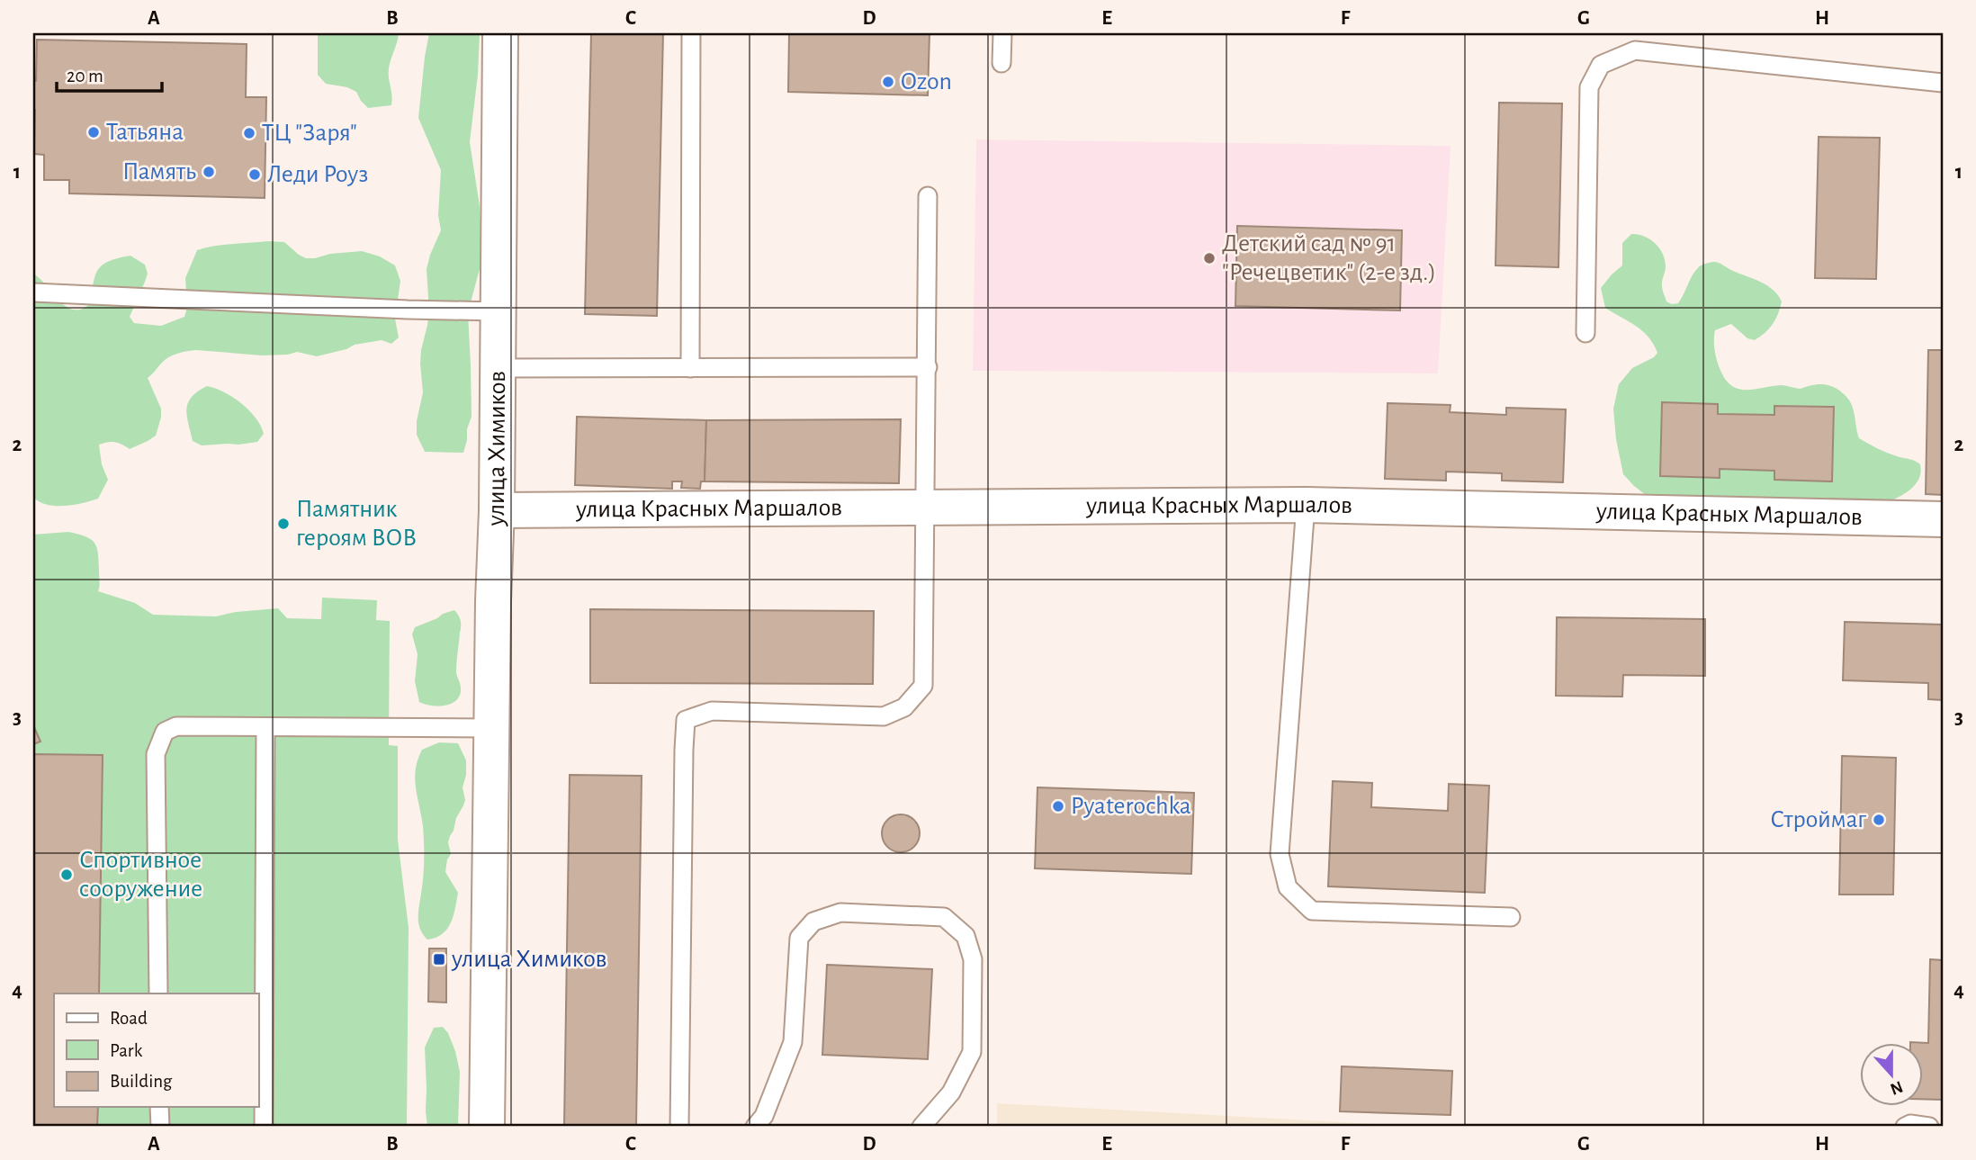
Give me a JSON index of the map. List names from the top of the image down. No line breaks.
{"streets":{"street":["улица Химиков","улица Красных Маршалов"]},"crossings":[["улица Химиков","улица Красных Маршалов"]],"places":{"other":["Ozon","Татьяна","ТЦ \"Заря\"","Память","Леди Роуз","Детский сад № 91 \"Речецветик\" (2-е зд.)","Памятник героям ВОВ","Pyaterochka","Строймаг","Спортивное сооружение"],"transit":["улица Химиков"]},"legend":["Road","Park","Building"],"scale_bar":"20 m","north":"bottom","grid":{"columns":["A","B","C","D","E","F","G","H"],"rows":["1","2","3","4"]}}
